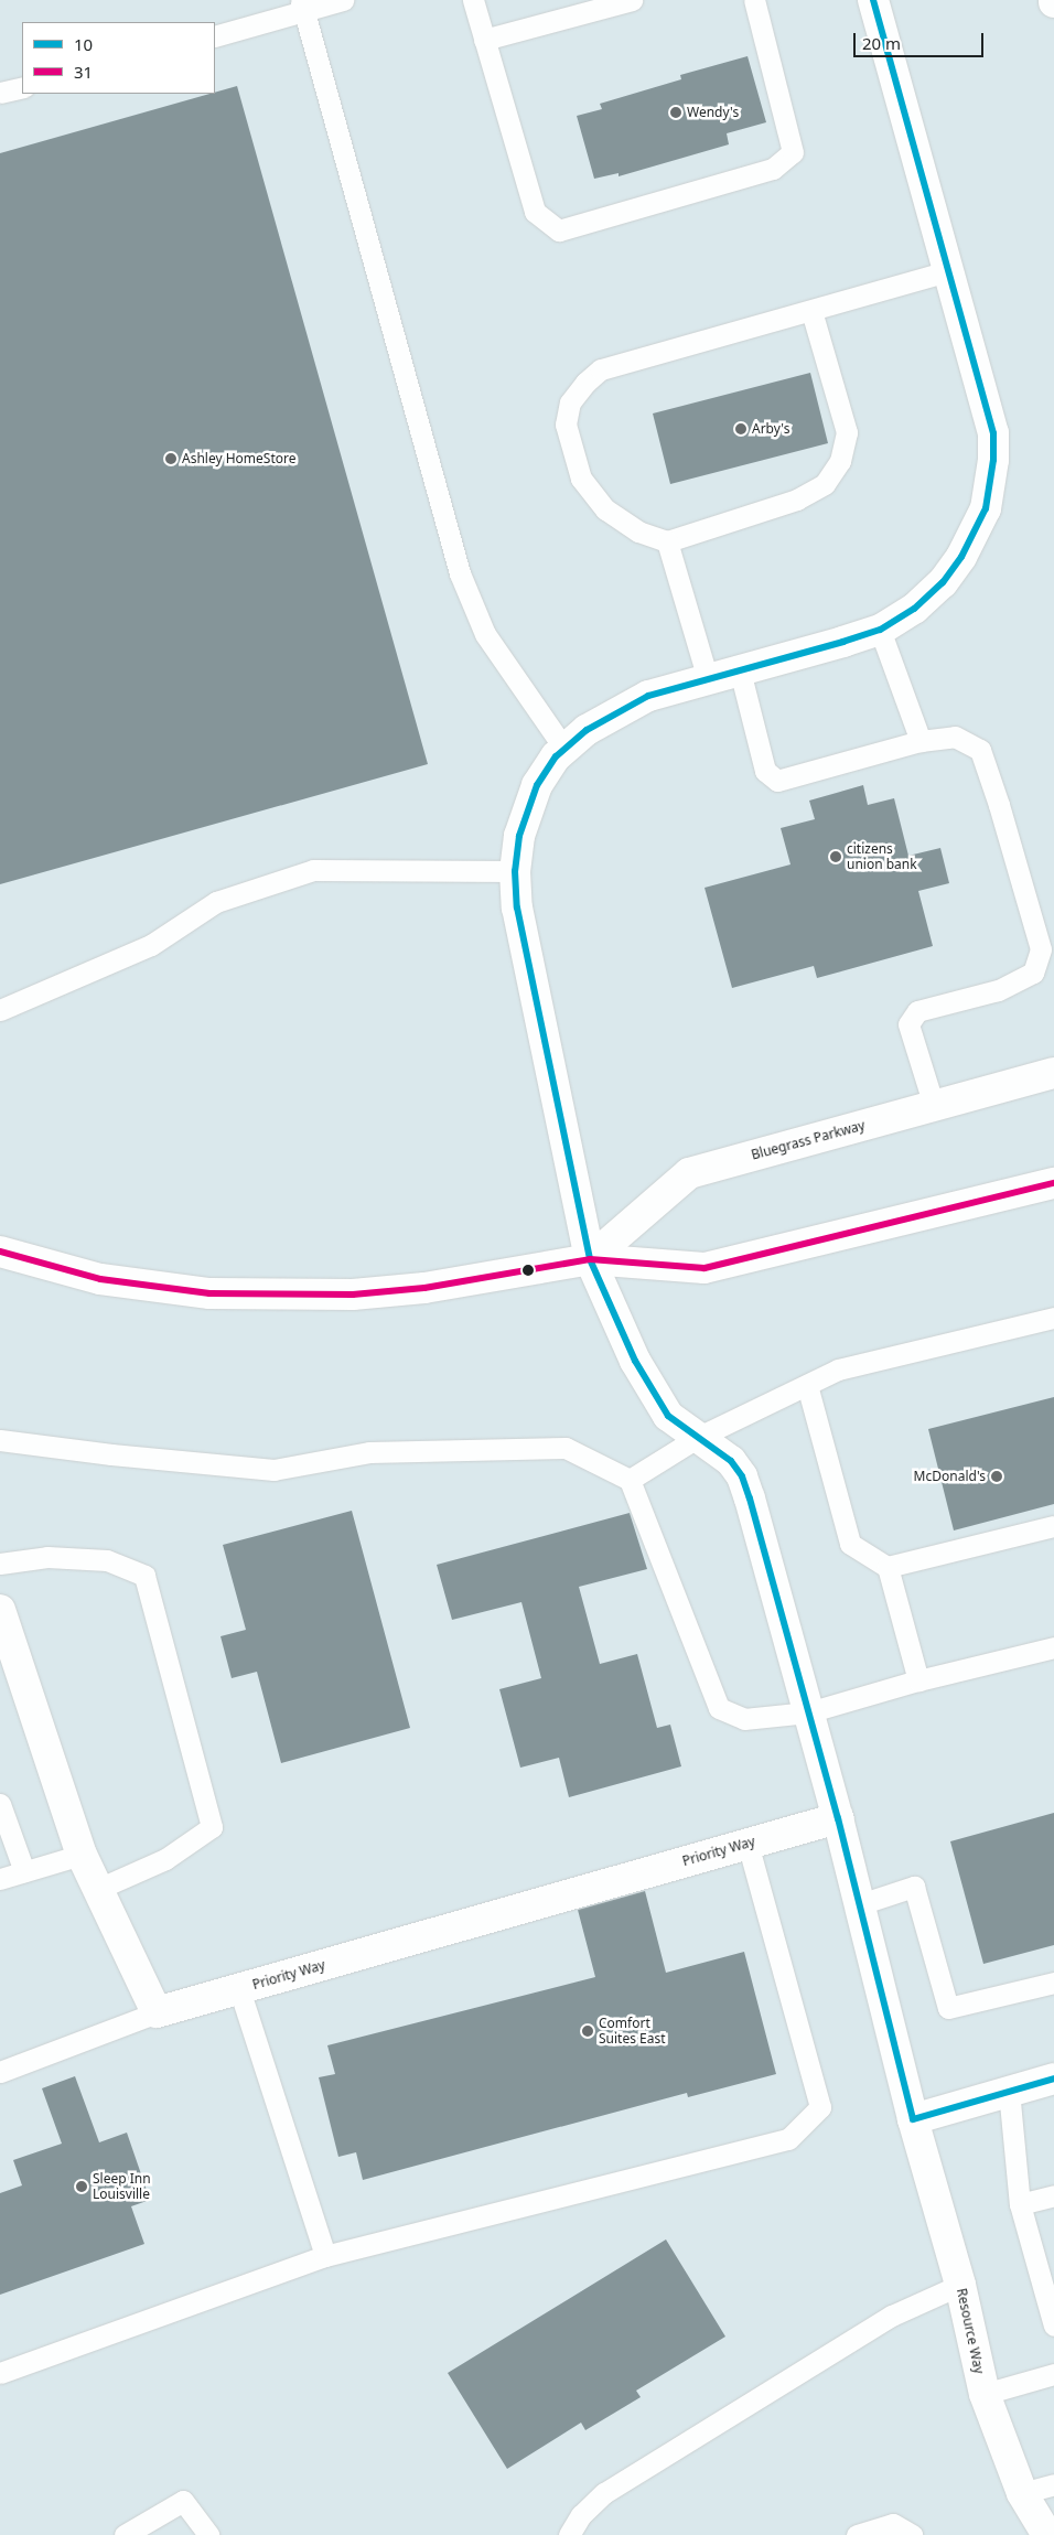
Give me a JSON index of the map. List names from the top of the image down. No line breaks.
{"streets":{"street":["Bluegrass Parkway","Priority Way","Resource Way"]},"crossings":[["Bluegrass Parkway","Resource Way"],["Priority Way","Resource Way"]],"places":["Wendy's","Arby's","Ashley HomeStore","citizens union bank","McDonald's","Comfort Suites East","Sleep Inn Louisville"],"lines":["transit line 10","transit line 31"],"legend":["10","31"],"scale_bar":"20 m"}
